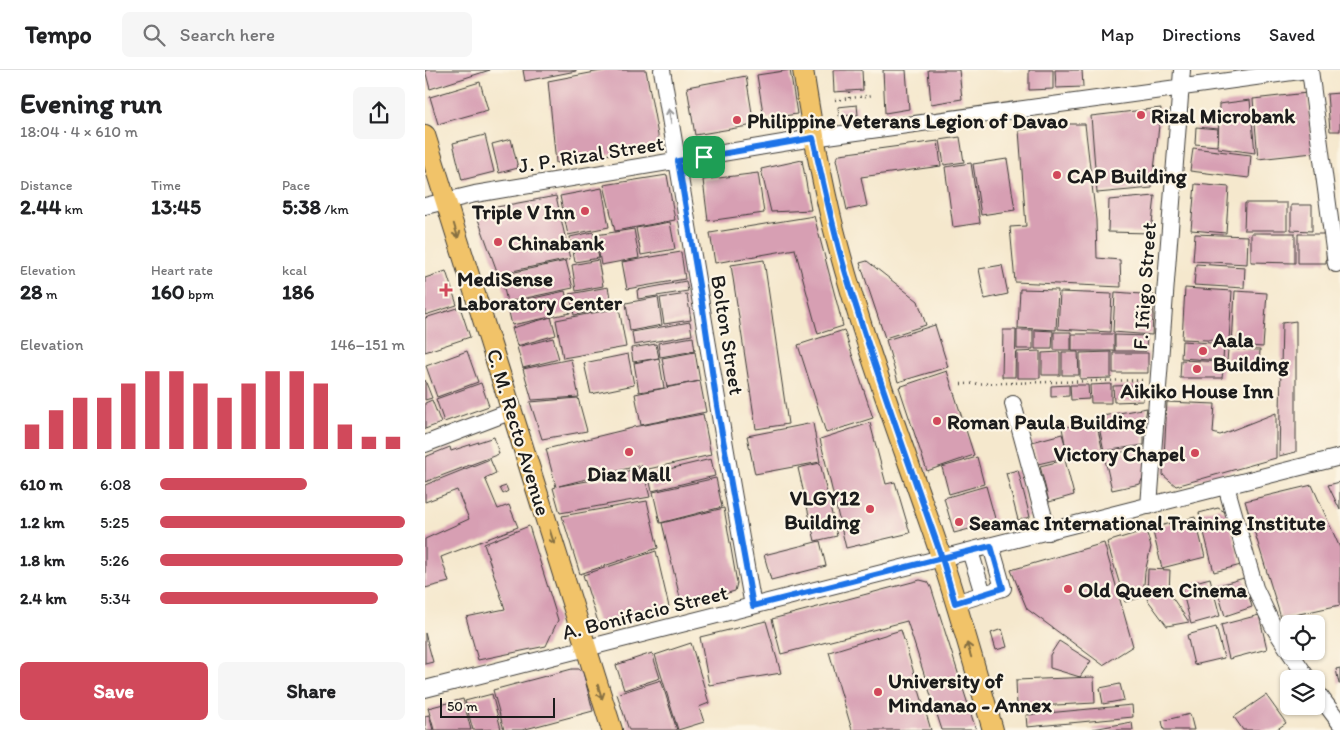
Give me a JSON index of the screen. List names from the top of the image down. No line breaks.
{"streets":{"main road":["C. M. Recto Avenue"],"street":["J. P. Rizal Street","F. Iñigo Street","Bolton Street","A. Bonifacio Street"]},"crossings":[["J. P. Rizal Street","F. Iñigo Street"],["J. P. Rizal Street","Bolton Street"],["J. P. Rizal Street","C. M. Recto Avenue"],["F. Iñigo Street","A. Bonifacio Street"],["Bolton Street","A. Bonifacio Street"],["C. M. Recto Avenue","A. Bonifacio Street"]],"one_way":["C. M. Recto Avenue"],"places":{"other":["Rizal Microbank","Philippine Veterans Legion of Davao","CAP Building","Triple V Inn","Chinabank","Aala Building","Aikiko House Inn","Roman Paula Building","Diaz Mall","Victory Chapel","VLGY12 Building","Seamac International Training Institute","Old Queen Cinema","University of Mindanao - Annex"],"health":["MediSense Laboratory Center"]},"scale_bar":"50 m","page":{"header":"Tempo","search":"Search here","nav":["Map","Directions","Saved"],"heading":["Evening run","18:04 · 4 × 610 m"],"stats":[["Distance","2.44 km"],["Time","13:45"],["Pace","5:38 /km"],["Elevation","28 m"],["Heart rate","160 bpm"],["kcal","186"]],"chart":["Elevation","146–151 m"],"list":[{"name":"610 m","note":"6:08"},{"name":"1.2 km","note":"5:25"},{"name":"1.8 km","note":"5:26"},{"name":"2.4 km","note":"5:34"}],"buttons":["Save","Share"],"scale":"50 m"}}
